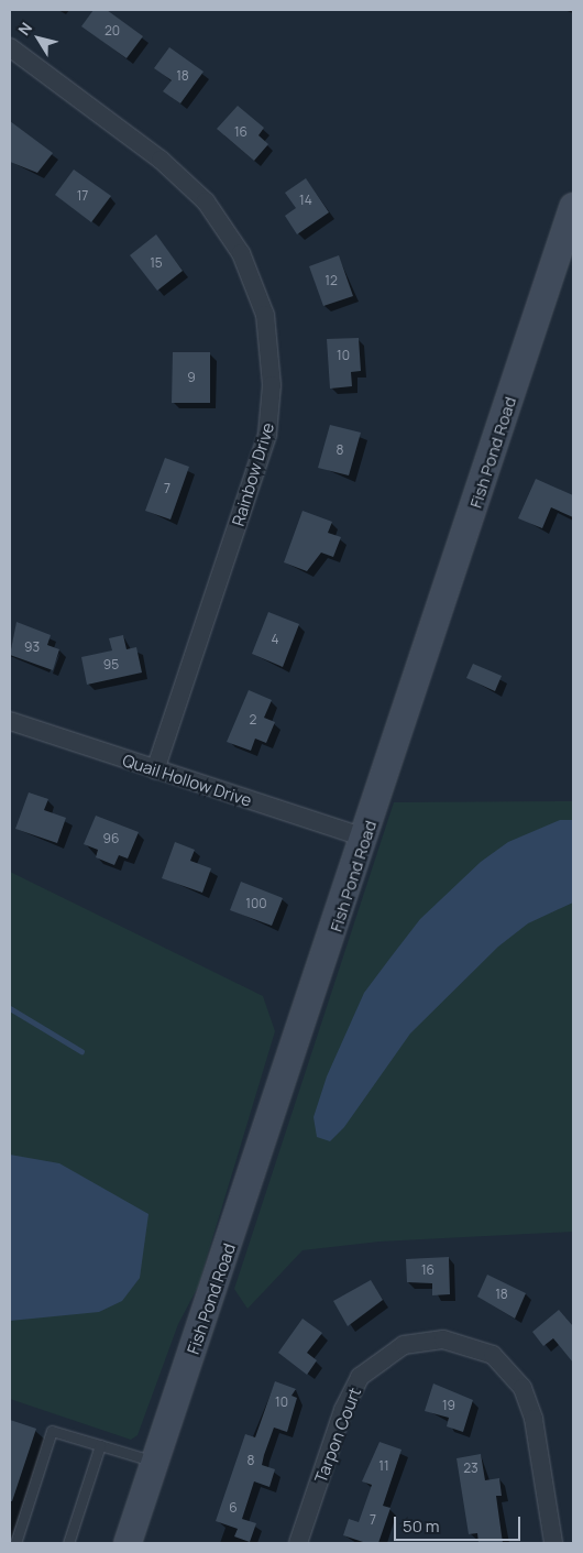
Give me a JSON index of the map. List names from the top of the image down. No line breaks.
{"streets":{"street":["Fish Pond Road","Rainbow Drive","Quail Hollow Drive","Tarpon Court"]},"crossings":[["Fish Pond Road","Quail Hollow Drive"],["Rainbow Drive","Quail Hollow Drive"]],"house_numbers":["20","18","16","17","14","15","12","10","9","8","7","4","93","95","2","96","100","16","18","10","19","8","11","23","6","7"],"scale_bar":"50 m","north":"top left"}
